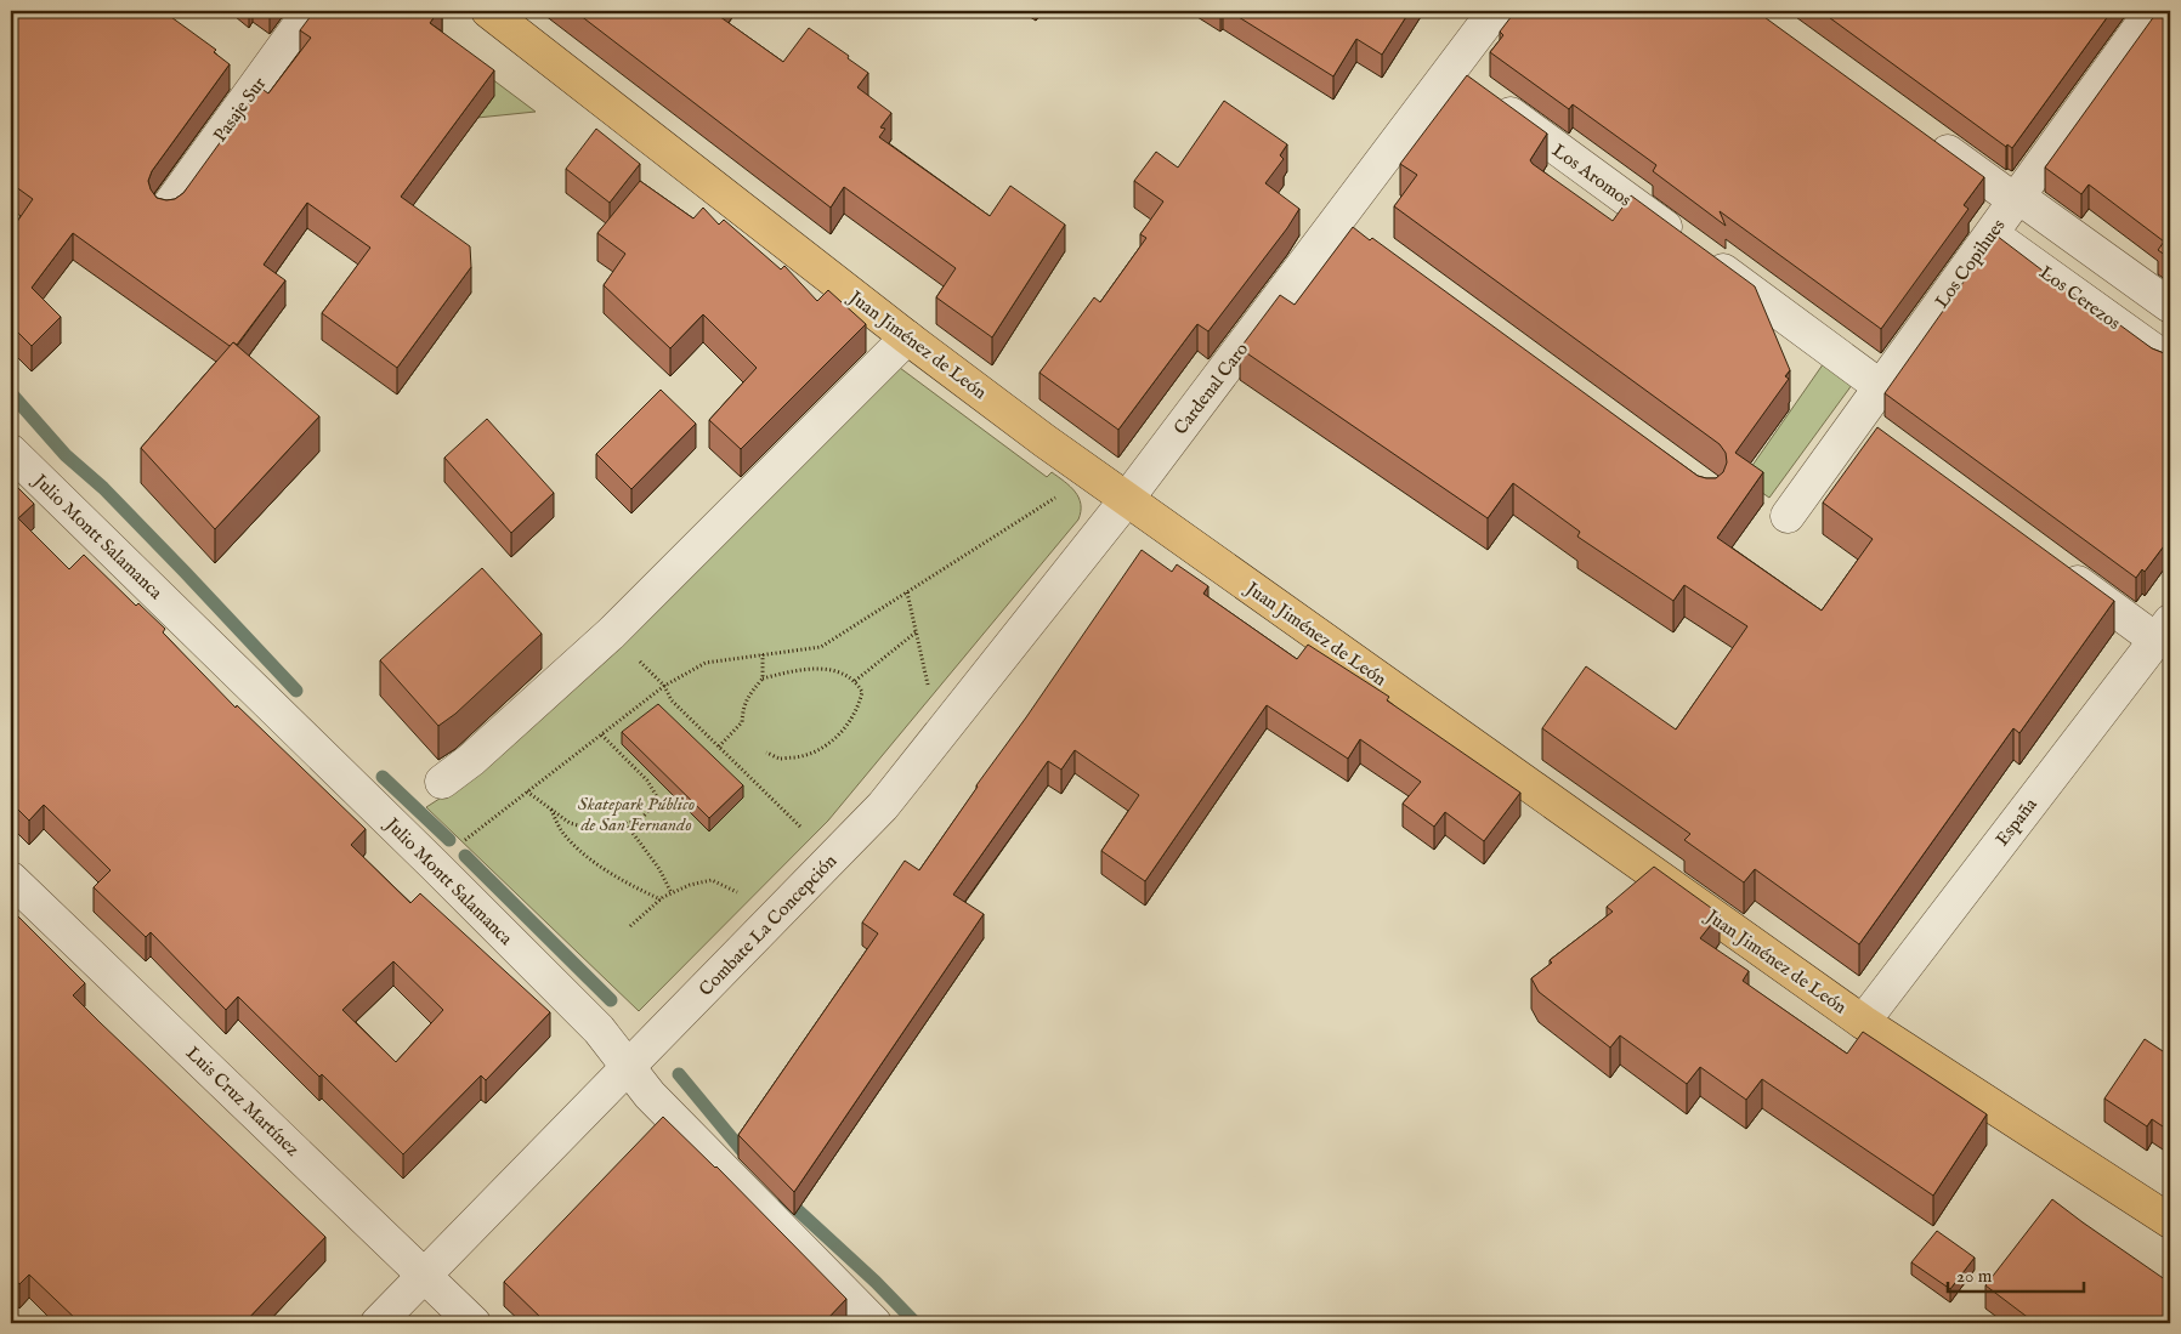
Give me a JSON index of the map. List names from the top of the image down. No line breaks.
{"streets":{"main road":["Juan Jiménez de León"],"street":["Pasaje Sur","Los Aromos","Los Copihues","Los Cerezos","Cardenal Caro","Julio Montt Salamanca","España","Combate La Concepción","Luis Cruz Martínez"]},"crossings":[["Los Aromos","Los Copihues"],["Los Aromos","Cardenal Caro"],["Los Copihues","Los Cerezos"],["Juan Jiménez de León","Cardenal Caro"],["Juan Jiménez de León","España"],["Juan Jiménez de León","Combate La Concepción"],["Cardenal Caro","Combate La Concepción"],["Julio Montt Salamanca","Combate La Concepción"],["Combate La Concepción","Luis Cruz Martínez"]],"parks":["Skatepark Público de San Fernando"],"scale_bar":"20 m"}
